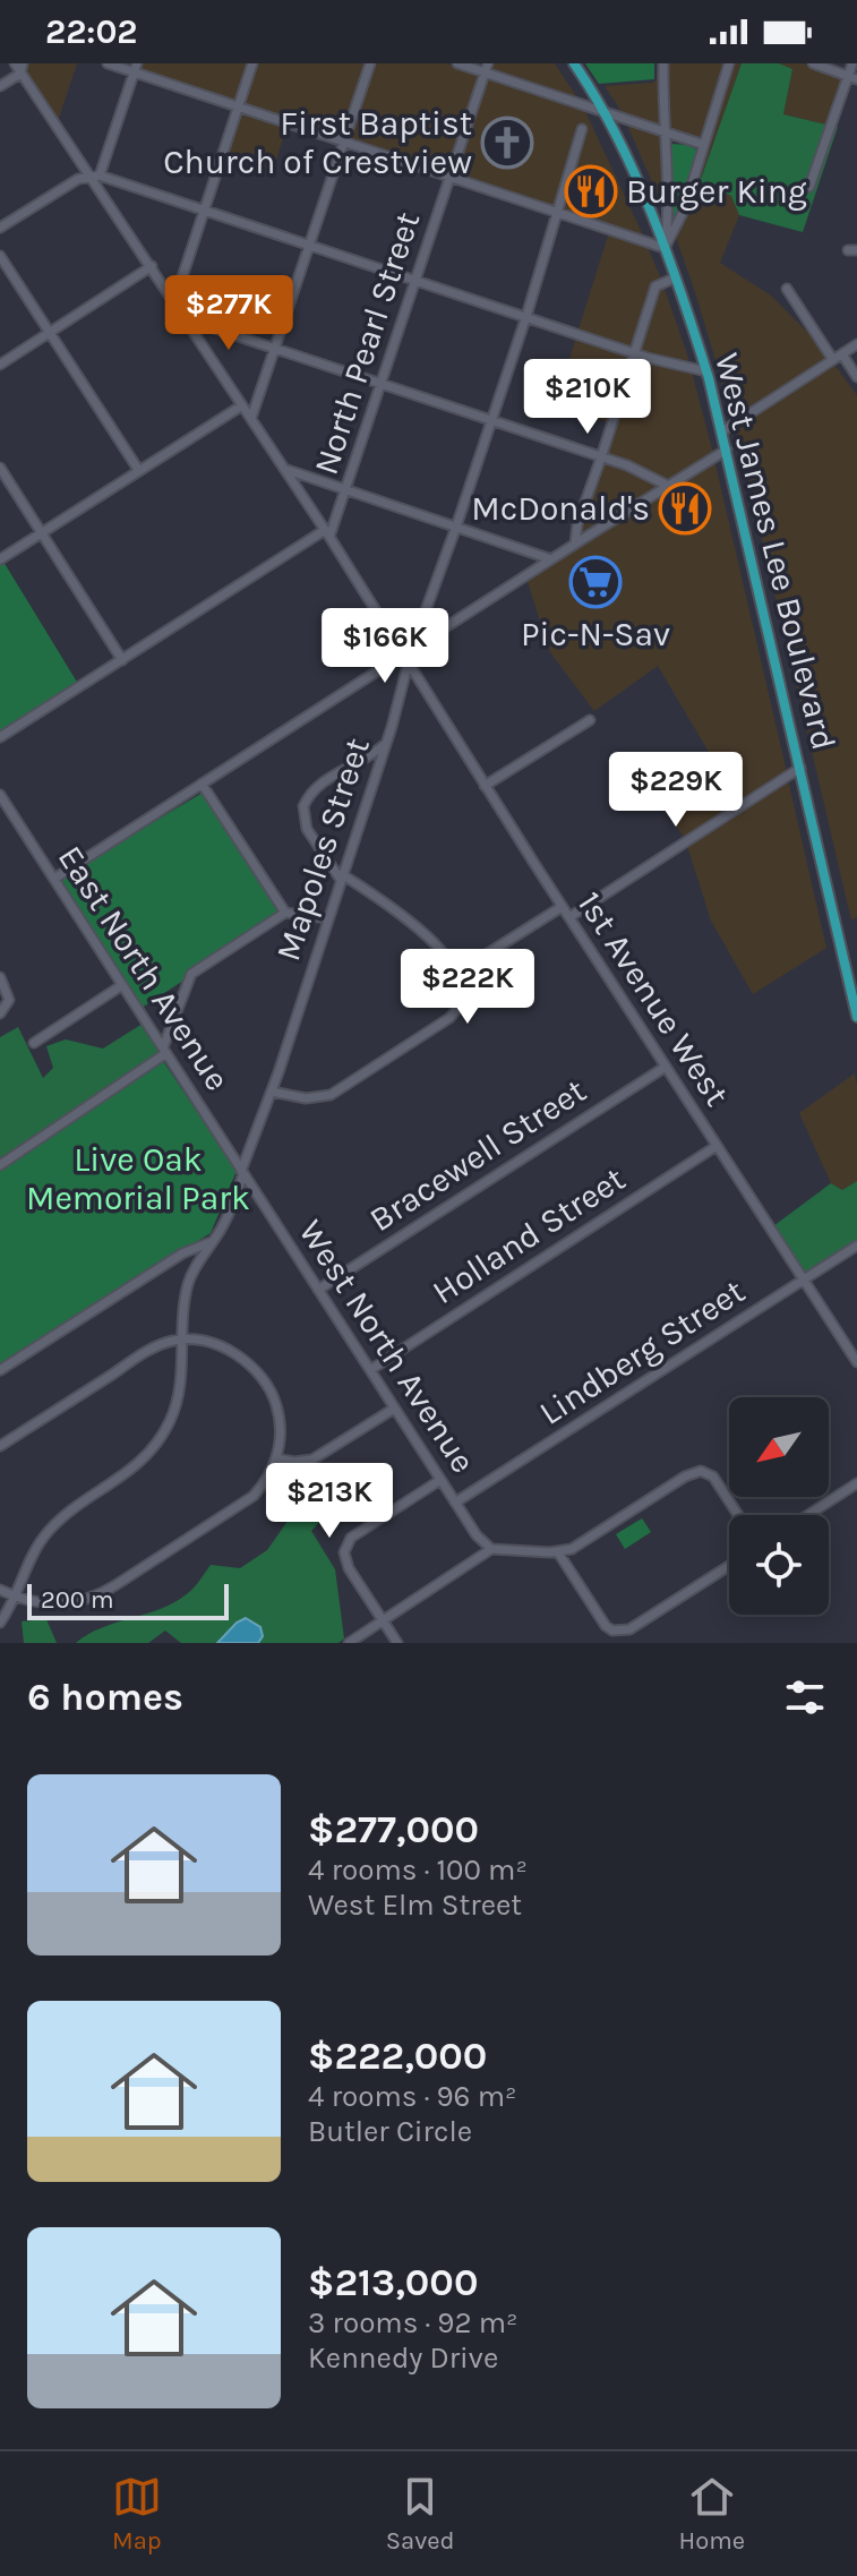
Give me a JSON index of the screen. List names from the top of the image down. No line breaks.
{"streets":{"main road":["West James Lee Boulevard"],"street":["North Pearl Street","Mapoles Street","East North Avenue","1st Avenue West","Bracewell Street","Holland Street","West North Avenue","Lindberg Street"]},"crossings":[["North Pearl Street","1st Avenue West"],["Mapoles Street","East North Avenue"],["Mapoles Street","1st Avenue West"],["Mapoles Street","West North Avenue"],["East North Avenue","West North Avenue"],["1st Avenue West","Bracewell Street"],["1st Avenue West","Holland Street"],["1st Avenue West","Lindberg Street"],["Bracewell Street","West North Avenue"],["Holland Street","West North Avenue"],["West North Avenue","Lindberg Street"]],"parks":["Live Oak Memorial Park"],"places":{"church":["First Baptist Church of Crestview"],"restaurant":["Burger King","McDonald's"],"supermarket":["Pic-N-Sav"]},"scale_bar":"200 m","north":"bottom left","page":{"status":"22:02","price":["$277K","$210K","$166K","$229K","$222K","$213K"],"scale":"200 m","heading":"6 homes","list":[{"name":"$277,000","note":"4 rooms · 100 m² · West Elm Street"},{"name":"$222,000","note":"4 rooms · 96 m² · Butler Circle"},{"name":"$213,000","note":"3 rooms · 92 m² · Kennedy Drive"}],"tabs":["Map","Saved","Home"]}}
